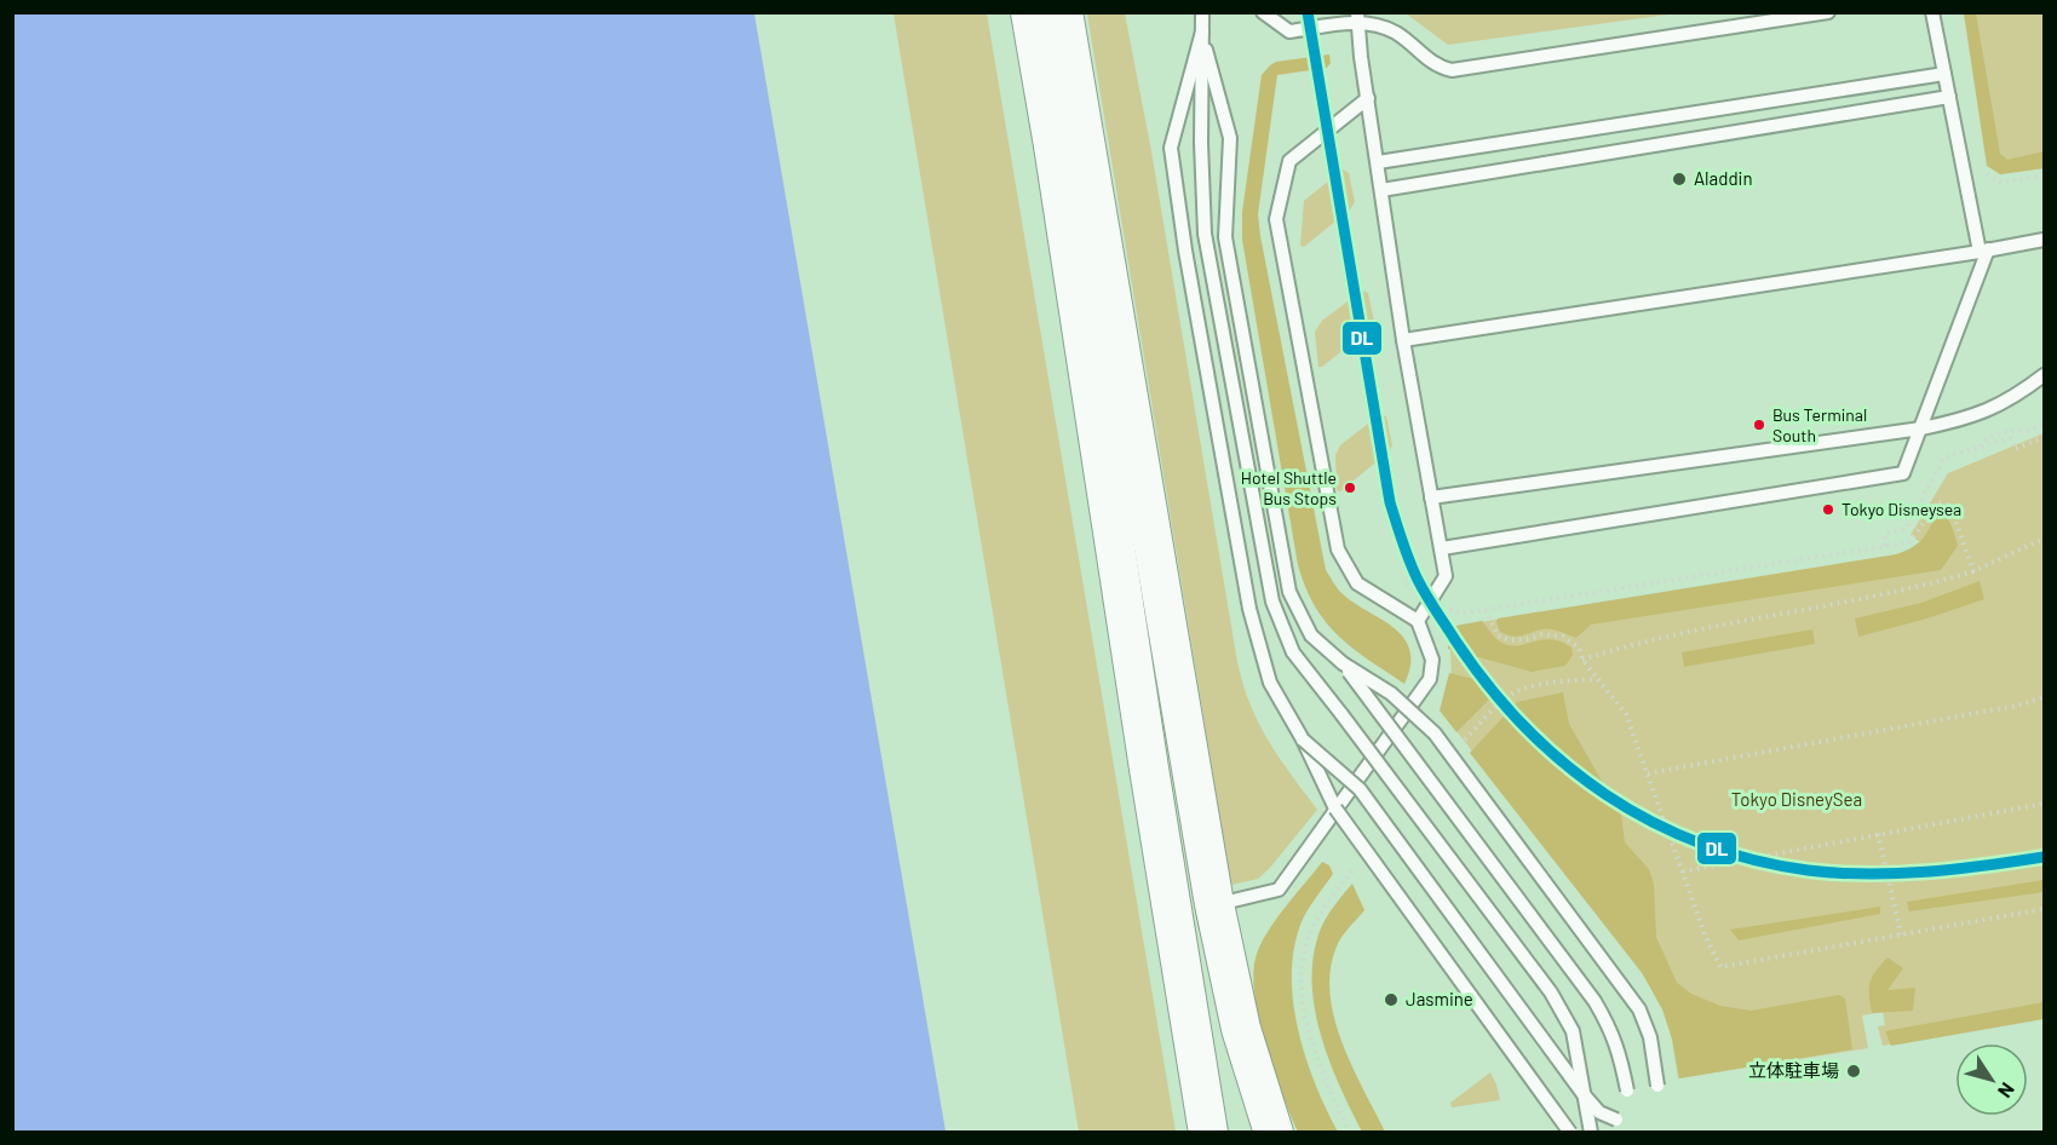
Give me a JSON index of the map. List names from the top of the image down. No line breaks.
{"parks":["Tokyo DisneySea"],"places":["Aladdin","Bus Terminal South","Hotel Shuttle Bus Stops","Tokyo Disneysea","Jasmine","立体駐車場"],"lines":["transit line DL"],"north":"bottom right"}
